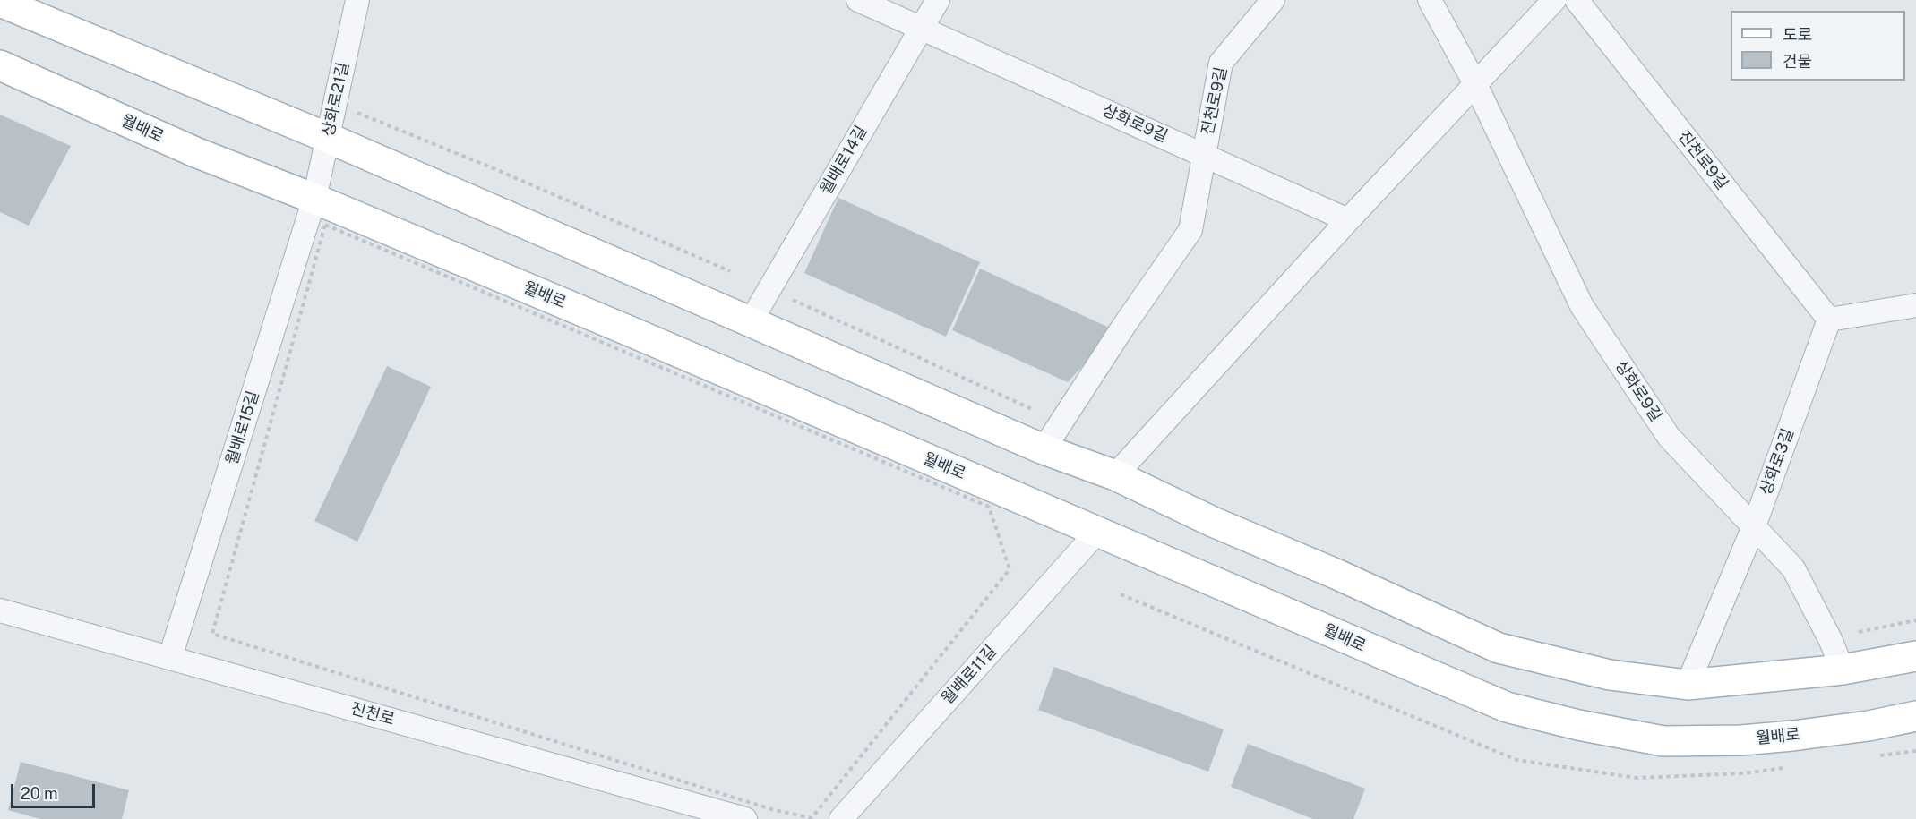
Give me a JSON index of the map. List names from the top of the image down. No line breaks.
{"streets":{"main road":["월배로"],"street":["상화로21길","진천로9길","상화로9길","월배로14길","월배로15길","상화로3길","월배로11길","진천로"]},"crossings":[["상화로21길","월배로"],["상화로21길","월배로15길"],["진천로9길","상화로9길"],["진천로9길","상화로3길"],["상화로9길","월배로14길"],["상화로9길","상화로3길"],["월배로","월배로15길"],["월배로","월배로11길"],["월배로15길","진천로"]],"legend":["도로","건물"],"scale_bar":"20 m"}
